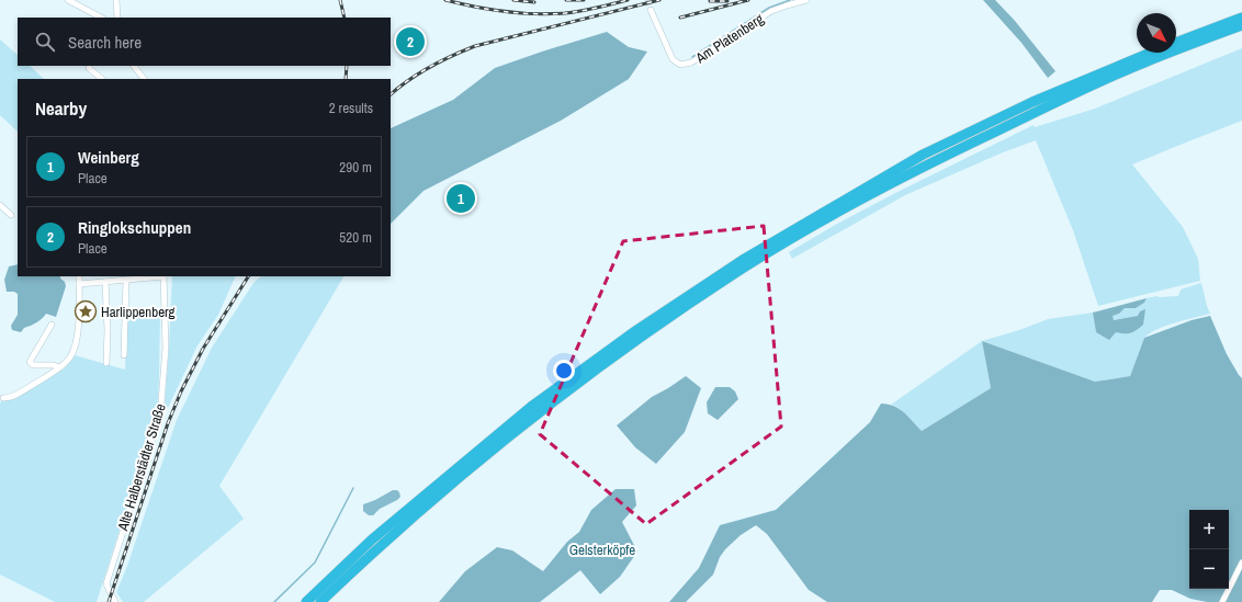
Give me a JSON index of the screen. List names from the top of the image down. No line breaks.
{"streets":{"street":["Am Platenberg","Alte Halberstädter Straße"]},"parks":["Gelsterköpfe"],"places":{"place":["Harlippenberg"]},"north":"bottom right","page":{"search":"Search here","pins":["2","1"],"heading":["Nearby","2 results"],"list":[{"mark":"1","name":"Weinberg","note":"Place","value":"290 m"},{"mark":"2","name":"Ringlokschuppen","note":"Place","value":"520 m"}],"map_buttons":["+","−"]}}
